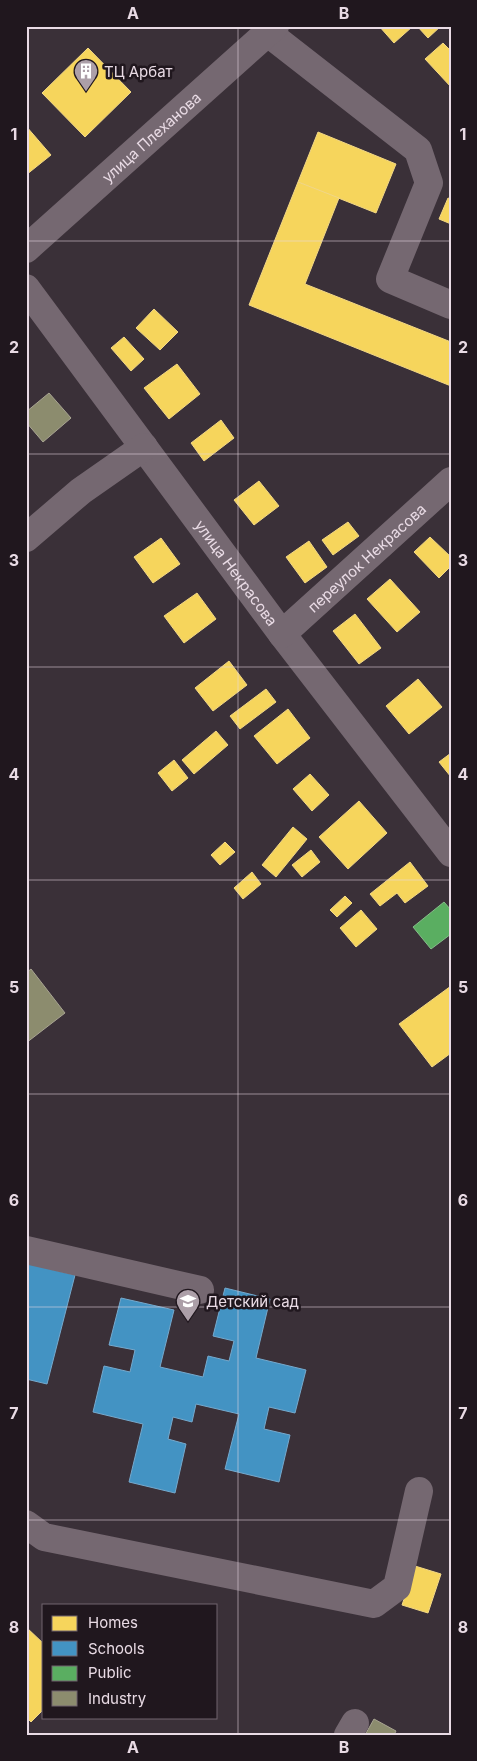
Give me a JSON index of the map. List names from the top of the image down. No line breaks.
{"streets":{"street":["улица Плеханова","переулок Некрасова","улица Некрасова"]},"crossings":[["переулок Некрасова","улица Некрасова"]],"places":{"building":["ТЦ Арбат"],"school or university":["Детский сад"]},"legend":["Homes","Schools","Public","Industry"],"grid":{"columns":["A","B"],"rows":["1","2","3","4","5","6","7","8"]}}
